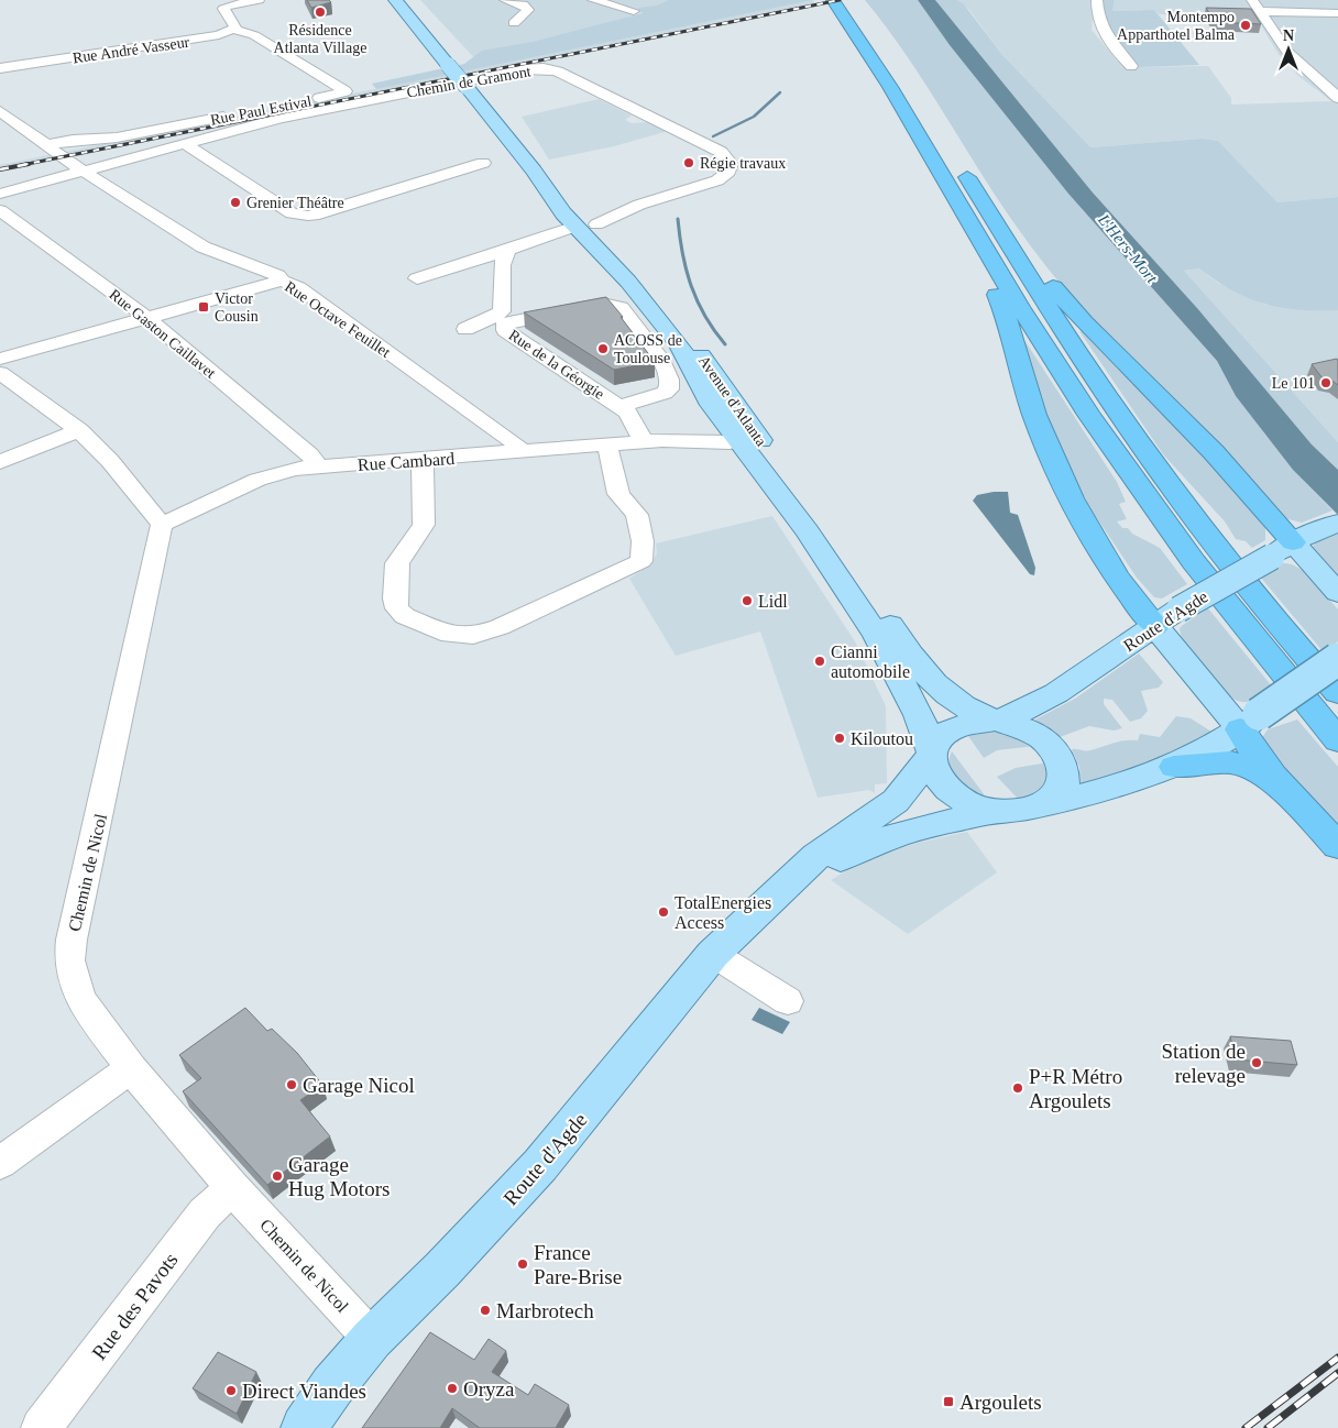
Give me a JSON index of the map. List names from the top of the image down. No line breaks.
{"streets":{"main road":["Avenue d'Atlanta","Route d'Agde"],"street":["Rue André Vasseur","Chemin de Gramont","Rue Paul Estival","Rue Octave Feuillet","Rue Gaston Caillavet","Rue de la Géorgie","Rue Cambard","Chemin de Nicol","Rue des Pavots"]},"crossings":[["Rue André Vasseur","Rue Paul Estival"],["Chemin de Gramont","Rue Octave Feuillet"],["Chemin de Gramont","Avenue d'Atlanta"],["Rue Octave Feuillet","Rue Cambard"],["Rue Gaston Caillavet","Rue Cambard"],["Rue de la Géorgie","Rue Cambard"],["Avenue d'Atlanta","Rue Cambard"],["Avenue d'Atlanta","Route d'Agde"],["Rue Cambard","Chemin de Nicol"],["Route d'Agde","Chemin de Nicol"],["Chemin de Nicol","Rue des Pavots"]],"water":["L'Hers-Mort"],"places":{"other":["Résidence Atlanta Village","Montempo Apparthotel Balma","Régie travaux","Grenier Théâtre","ACOSS de Toulouse","Le 101","Lidl","Cianni automobile","Kiloutou","TotalEnergies Access","Station de relevage","Garage Nicol","P+R Métro Argoulets","Garage Hug Motors","France Pare-Brise","Marbrotech","Oryza","Direct Viandes"],"transit":["Victor Cousin","Argoulets"]},"north":"top"}
